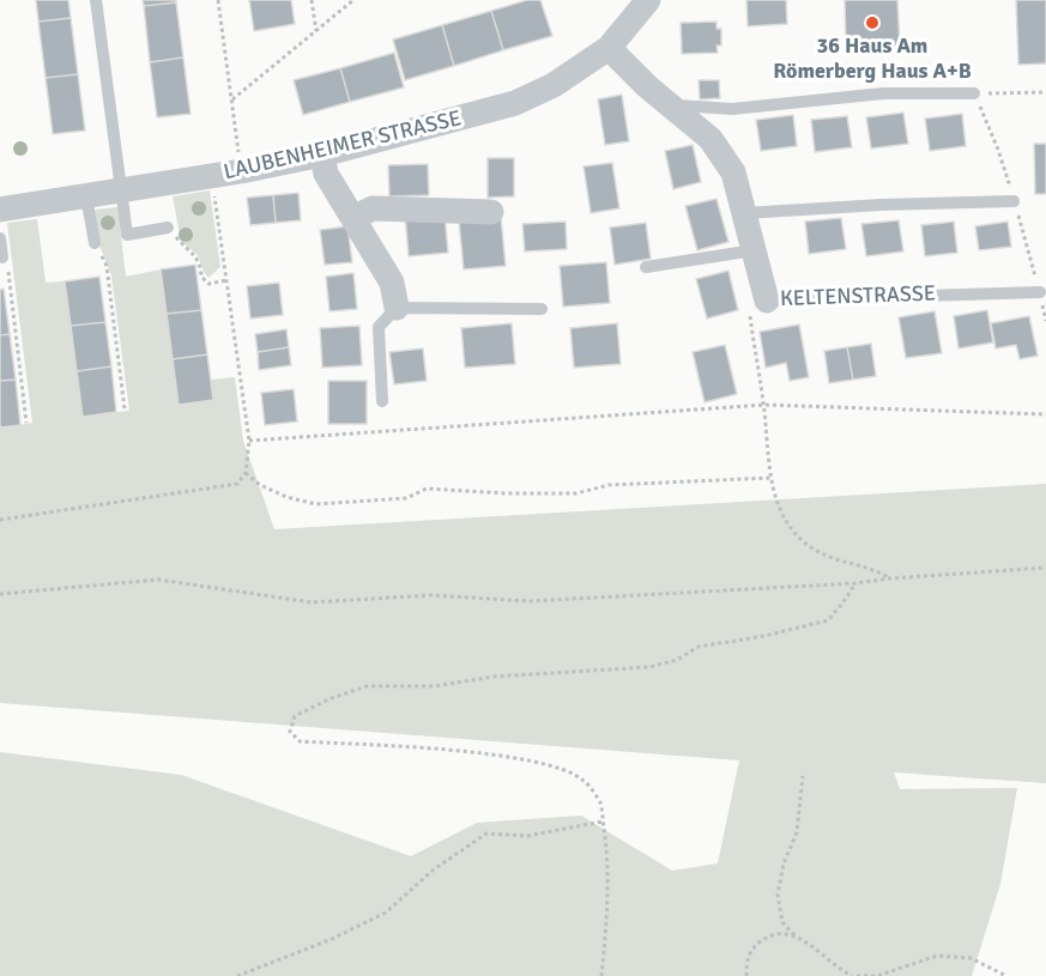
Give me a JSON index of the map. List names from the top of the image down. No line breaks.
{"streets":{"street":["LAUBENHEIMER STRASSE","KELTENSTRASSE"]},"crossings":[["LAUBENHEIMER STRASSE","KELTENSTRASSE"]],"places":["36 Haus Am Römerberg Haus A+B"]}
